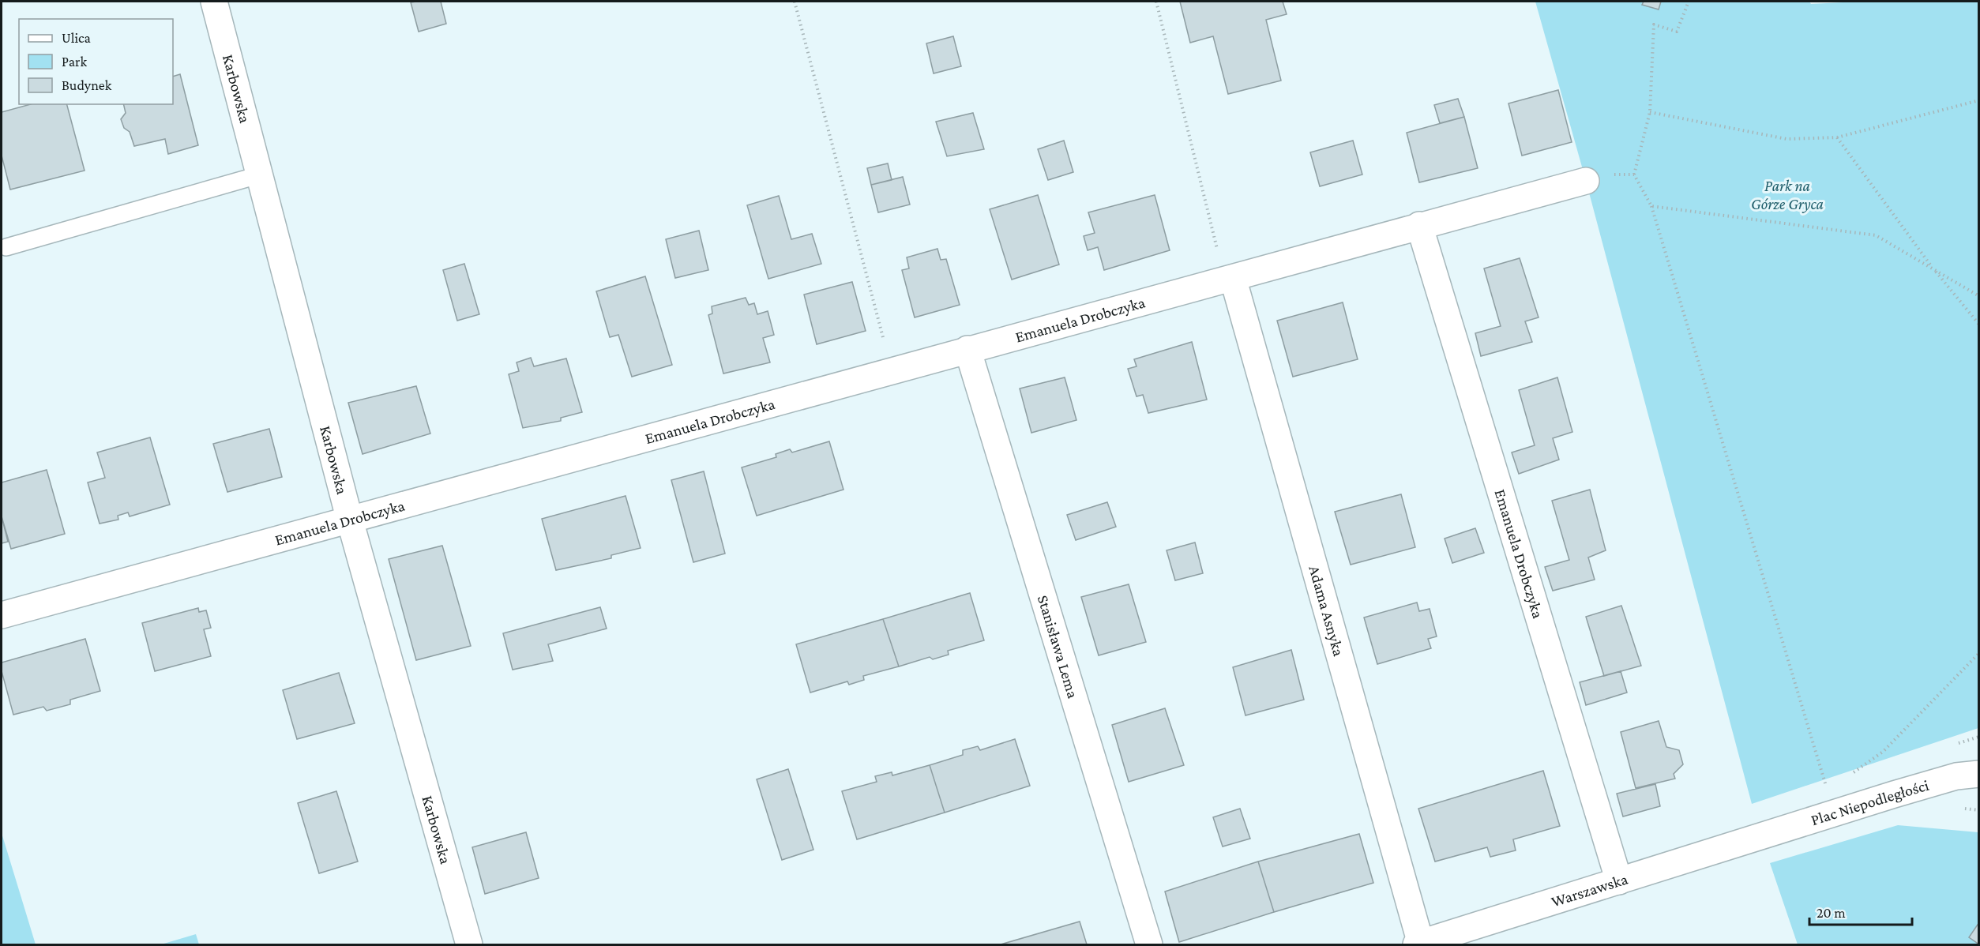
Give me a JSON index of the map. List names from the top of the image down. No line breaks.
{"streets":{"street":["Karbowska","Emanuela Drobczyka","Adama Asnyka","Stanisława Lema","Plac Niepodległości","Warszawska"]},"crossings":[["Karbowska","Emanuela Drobczyka"],["Emanuela Drobczyka","Adama Asnyka"],["Emanuela Drobczyka","Stanisława Lema"],["Emanuela Drobczyka","Warszawska"],["Adama Asnyka","Warszawska"],["Plac Niepodległości","Warszawska"]],"parks":["Park na Górze Gryca"],"legend":["Ulica","Park","Budynek"],"scale_bar":"20 m"}
